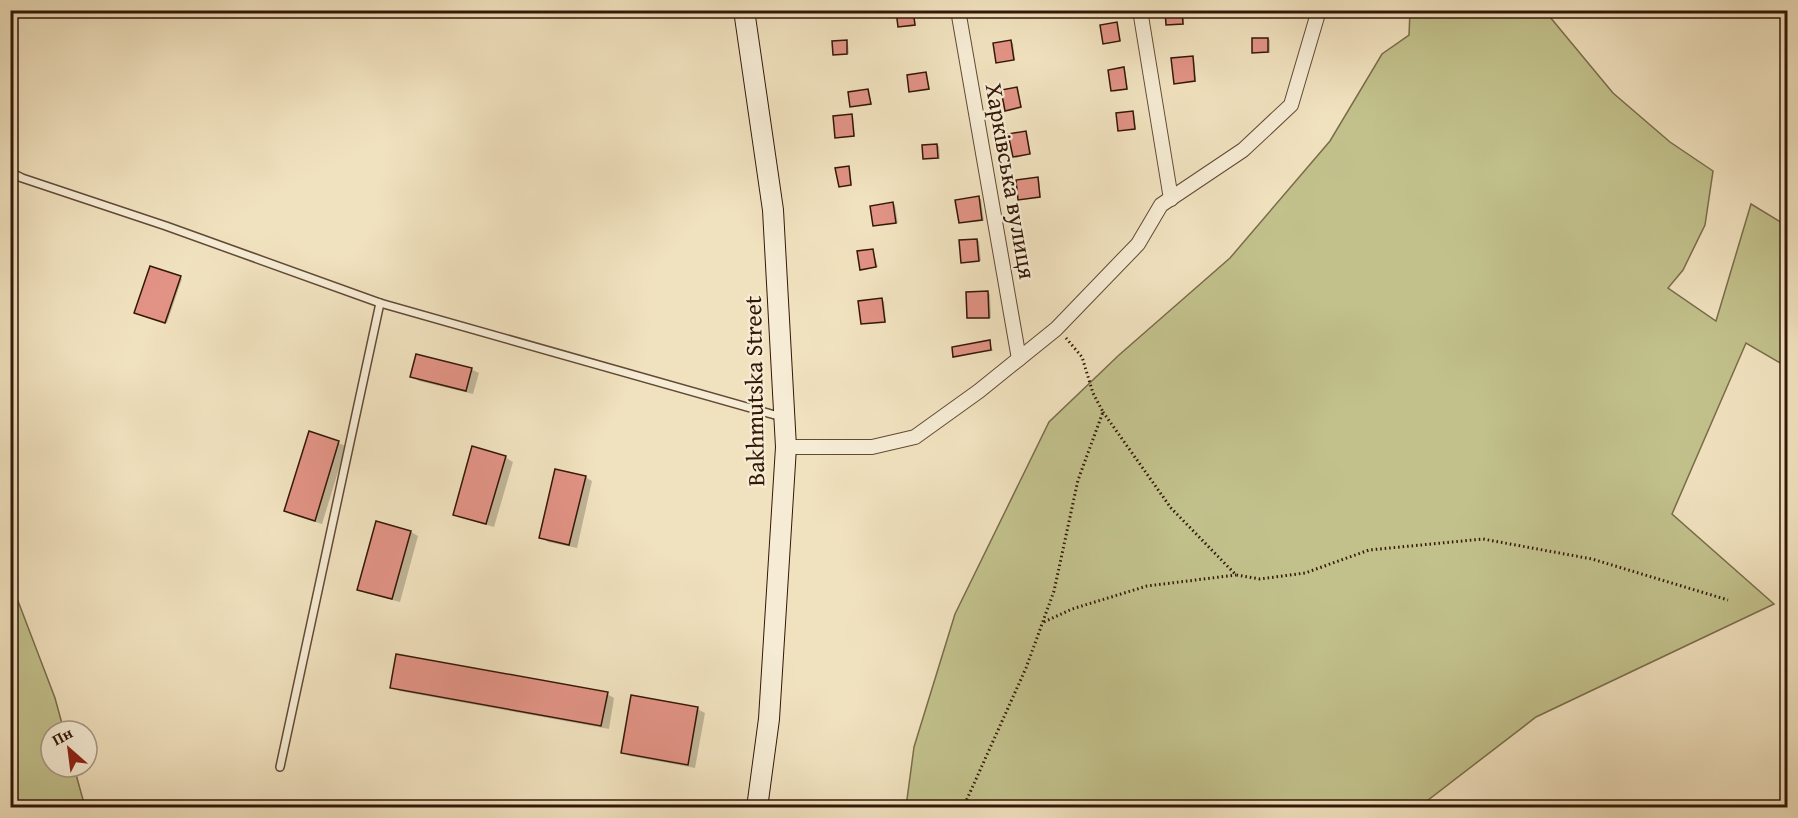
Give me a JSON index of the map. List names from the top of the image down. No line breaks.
{"streets":{"main road":["Bakhmutska Street"],"street":["Харківська вулиця"]},"north":"top left"}
